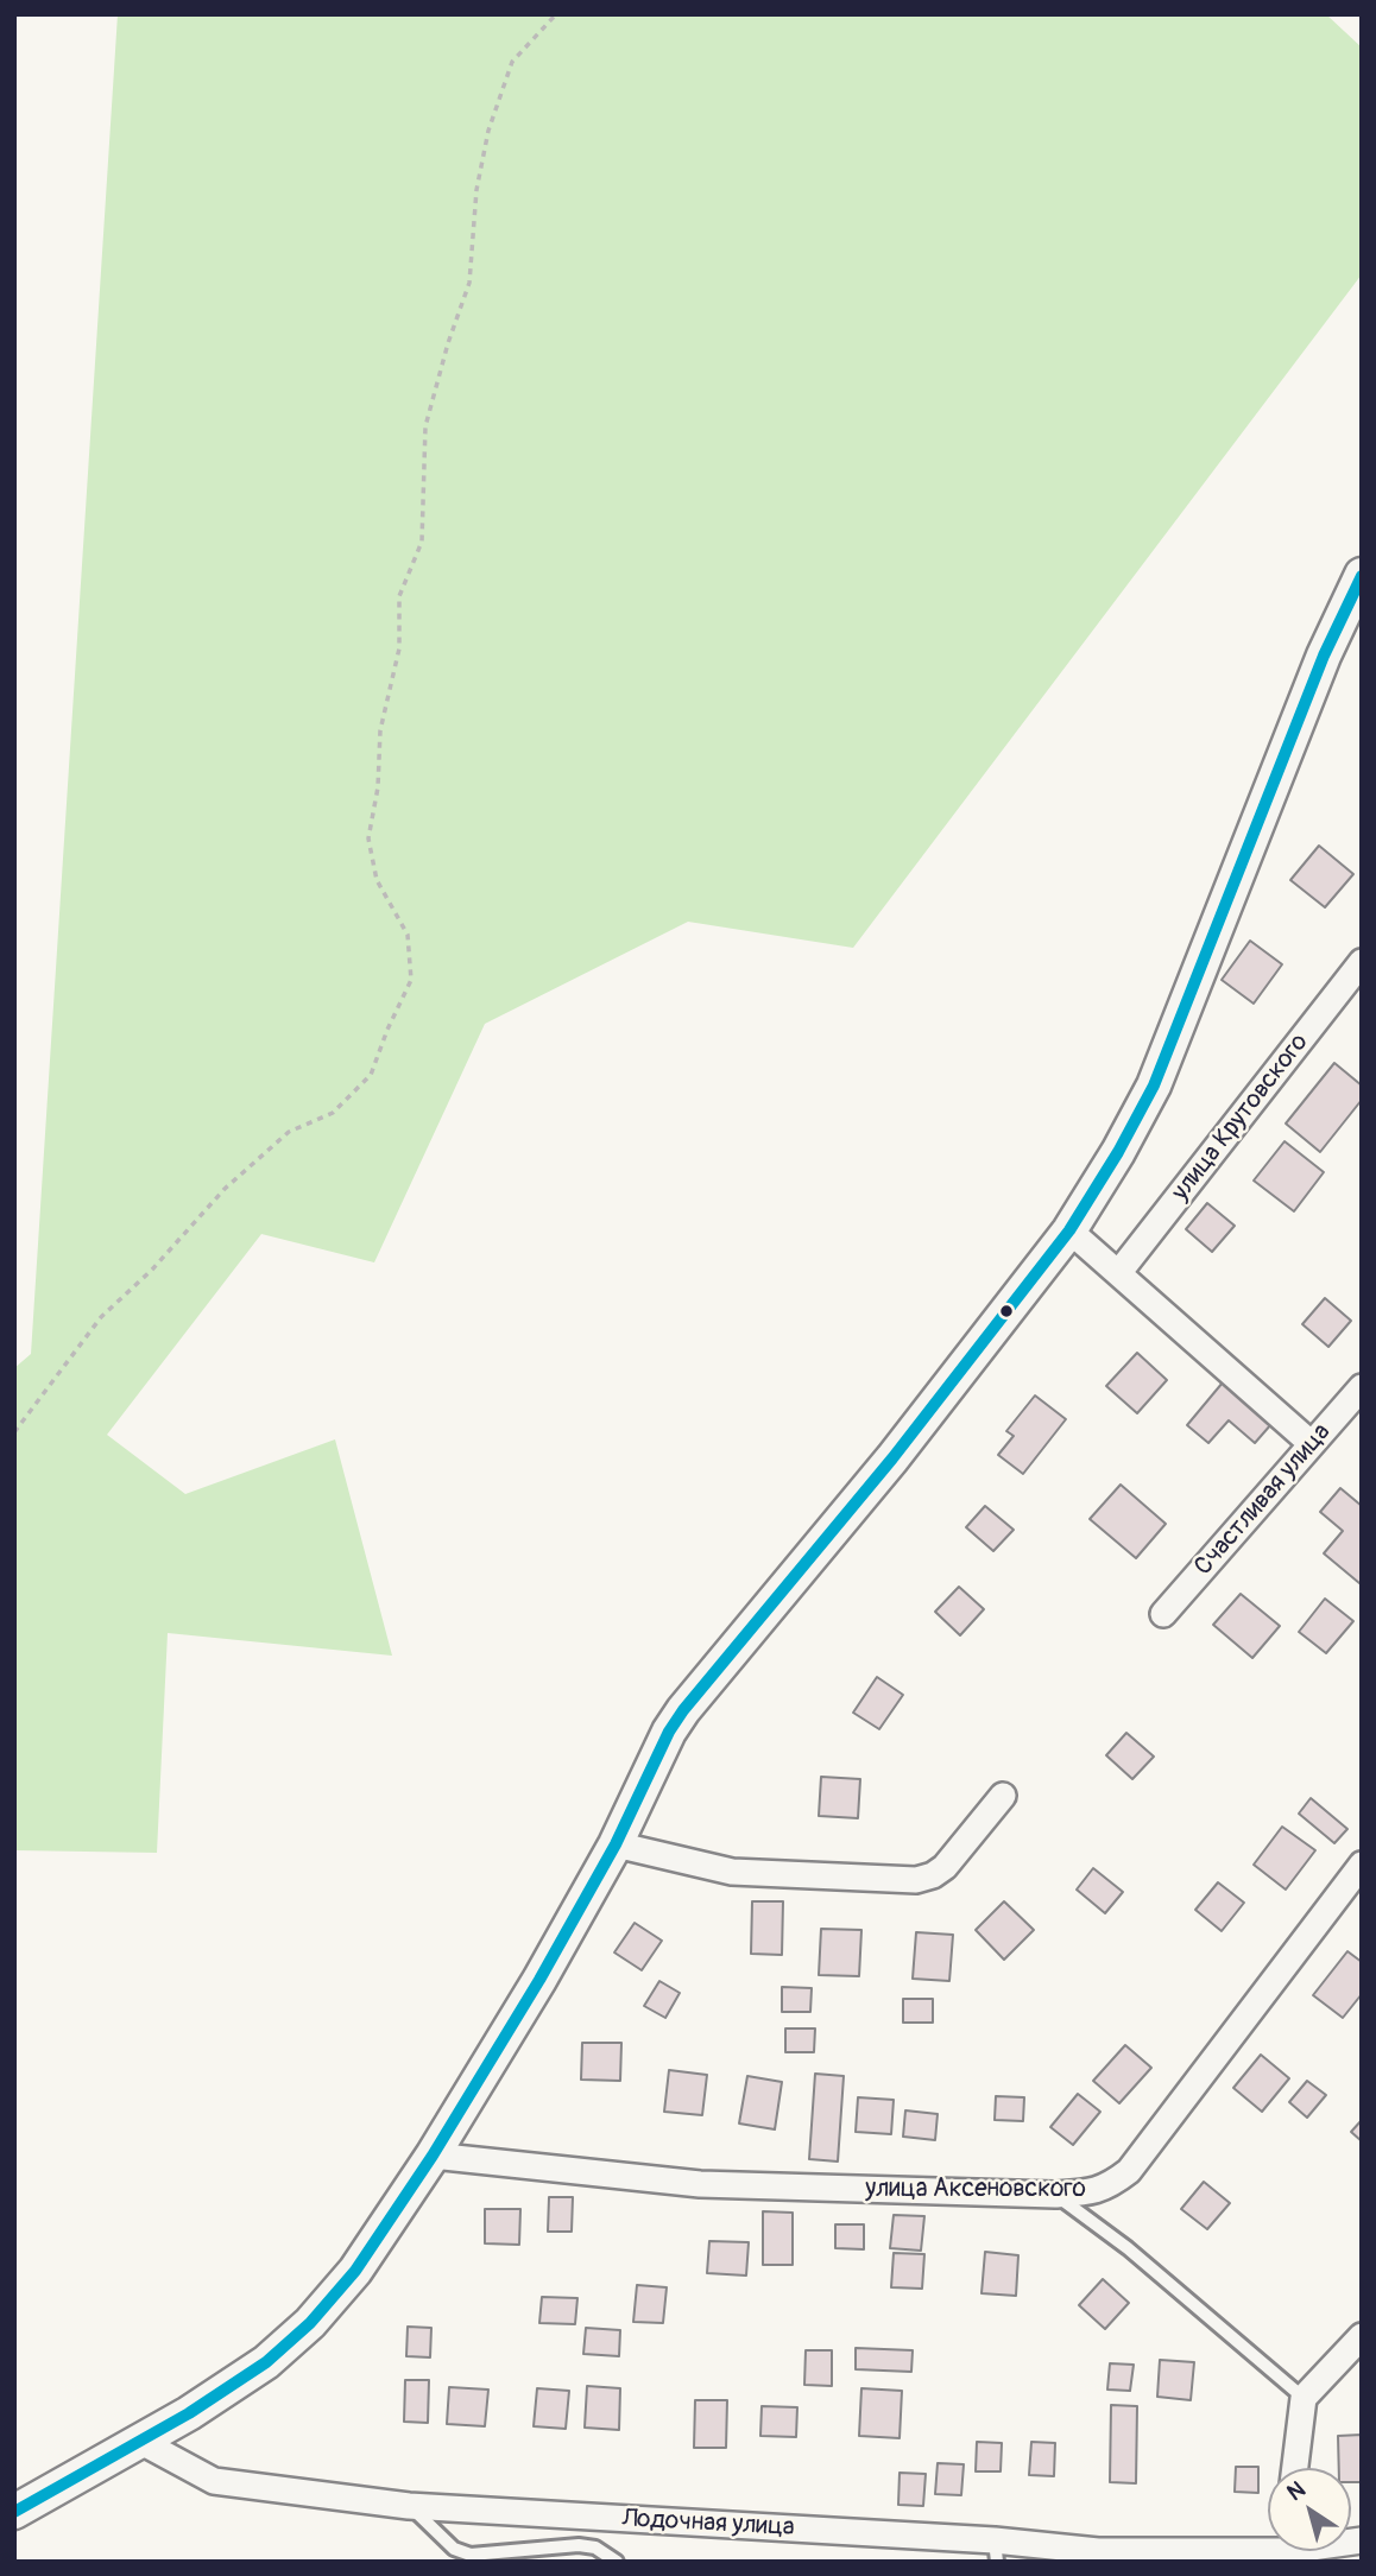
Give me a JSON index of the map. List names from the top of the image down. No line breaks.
{"streets":{"street":["улица Крутовского","Счастливая улица","улица Аксеновского","Лодочная улица"]},"north":"top left"}
